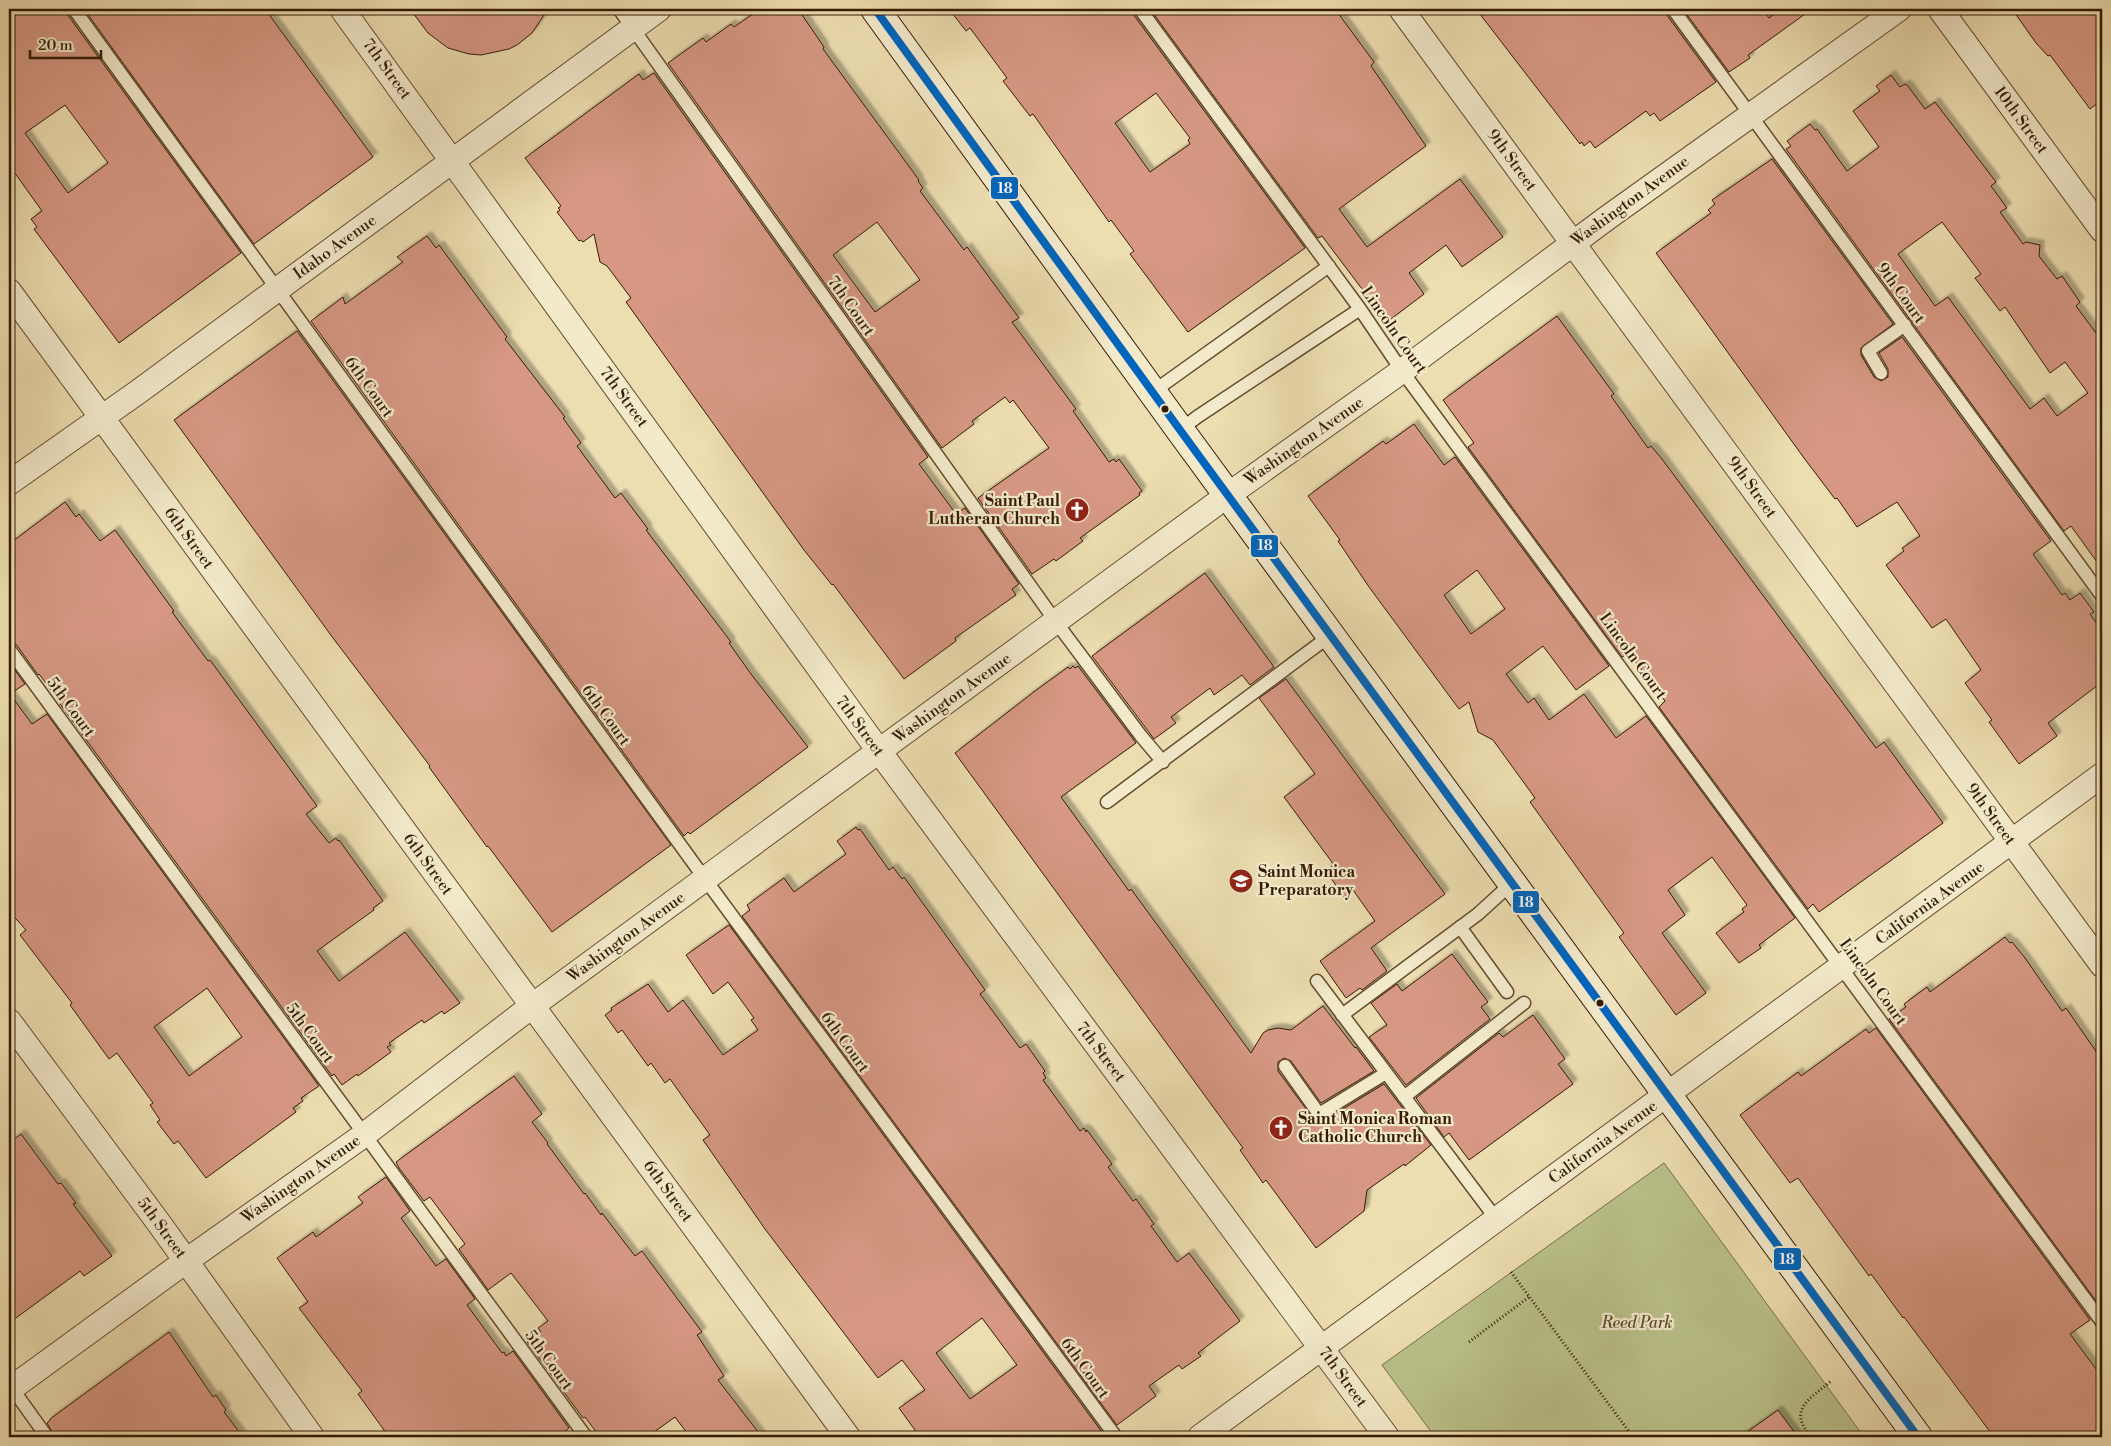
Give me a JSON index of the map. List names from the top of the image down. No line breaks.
{"streets":{"street":["7th Street","10th Street","9th Street","Washington Avenue","Idaho Avenue","6th Street","California Avenue","5th Street"],"lane":["9th Court","7th Court","Lincoln Court","6th Court","5th Court"]},"crossings":[["7th Street","Washington Avenue"],["7th Street","Idaho Avenue"],["7th Street","California Avenue"],["9th Street","Washington Avenue"],["9th Street","California Avenue"],["Washington Avenue","9th Court"],["Washington Avenue","7th Court"],["Washington Avenue","Lincoln Court"],["Washington Avenue","6th Court"],["Washington Avenue","6th Street"],["Washington Avenue","5th Court"],["Washington Avenue","5th Street"],["Idaho Avenue","7th Court"],["Idaho Avenue","6th Court"],["Idaho Avenue","6th Street"],["Lincoln Court","California Avenue"]],"parks":["Reed Park"],"places":{"church":["Saint Paul Lutheran Church","Saint Monica Roman Catholic Church"],"school or university":["Saint Monica Preparatory"]},"lines":["transit line 18"],"scale_bar":"20 m"}
